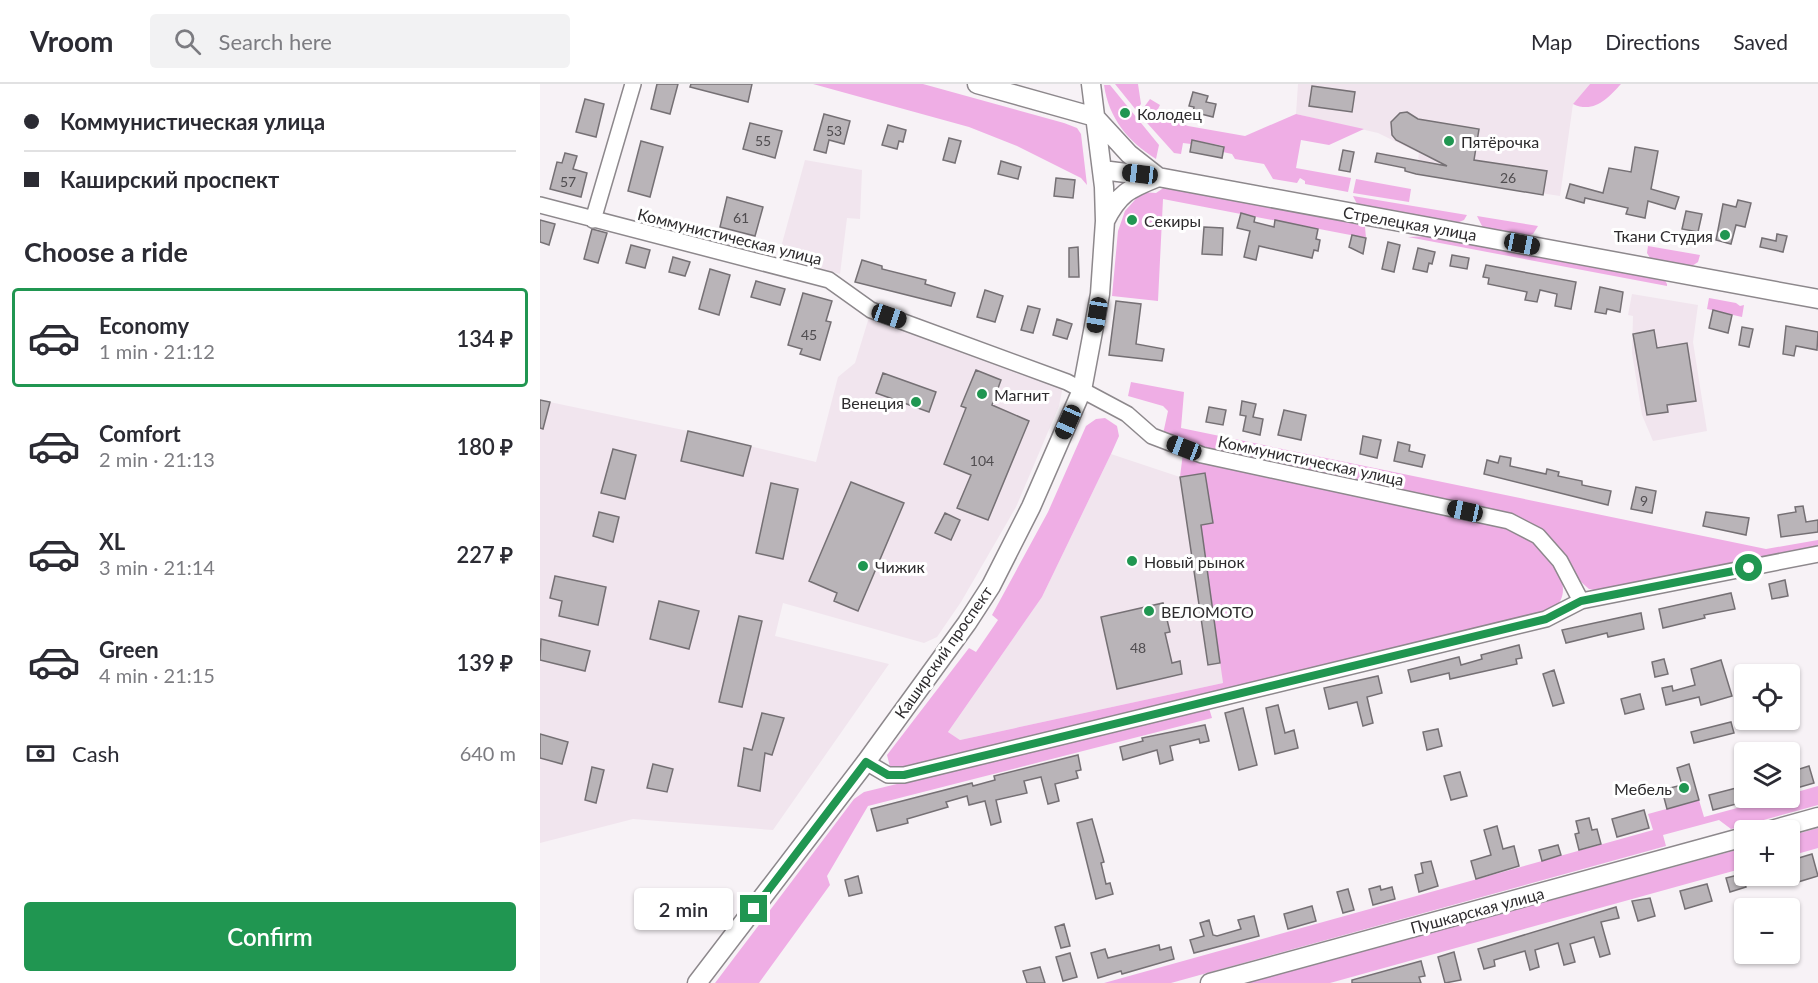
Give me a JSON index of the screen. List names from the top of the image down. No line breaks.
{"streets":{"main road":["Стрелецкая улица","Каширский проспект","Пушкарская улица"],"street":["Коммунистическая улица"]},"crossings":[["Стрелецкая улица","Каширский проспект"],["Коммунистическая улица","Каширский проспект"]],"places":["Колодец","Пятёрочка","Секиры","Ткани Студия","Магнит","Венеция","Новый рынок","Чижик","ВЕЛОМОТО","Мебель"],"house_numbers":["53","55","26","57","61","45","104","9","48"],"page":{"header":"Vroom","search":"Search here","nav":["Map","Directions","Saved"],"banner":["Коммунистическая улица","Каширский проспект"],"heading":"Choose a ride","list":[{"name":"Economy","note":"1 min · 21:12","value":"134 ₽"},{"name":"Comfort","note":"2 min · 21:13","value":"180 ₽"},{"name":"XL","note":"3 min · 21:14","value":"227 ₽"},{"name":"Green","note":"4 min · 21:15","value":"139 ₽"}],"map_buttons":["+","−"],"pay":["Cash","640 m"],"bubble":"2 min","buttons":"Confirm"}}
